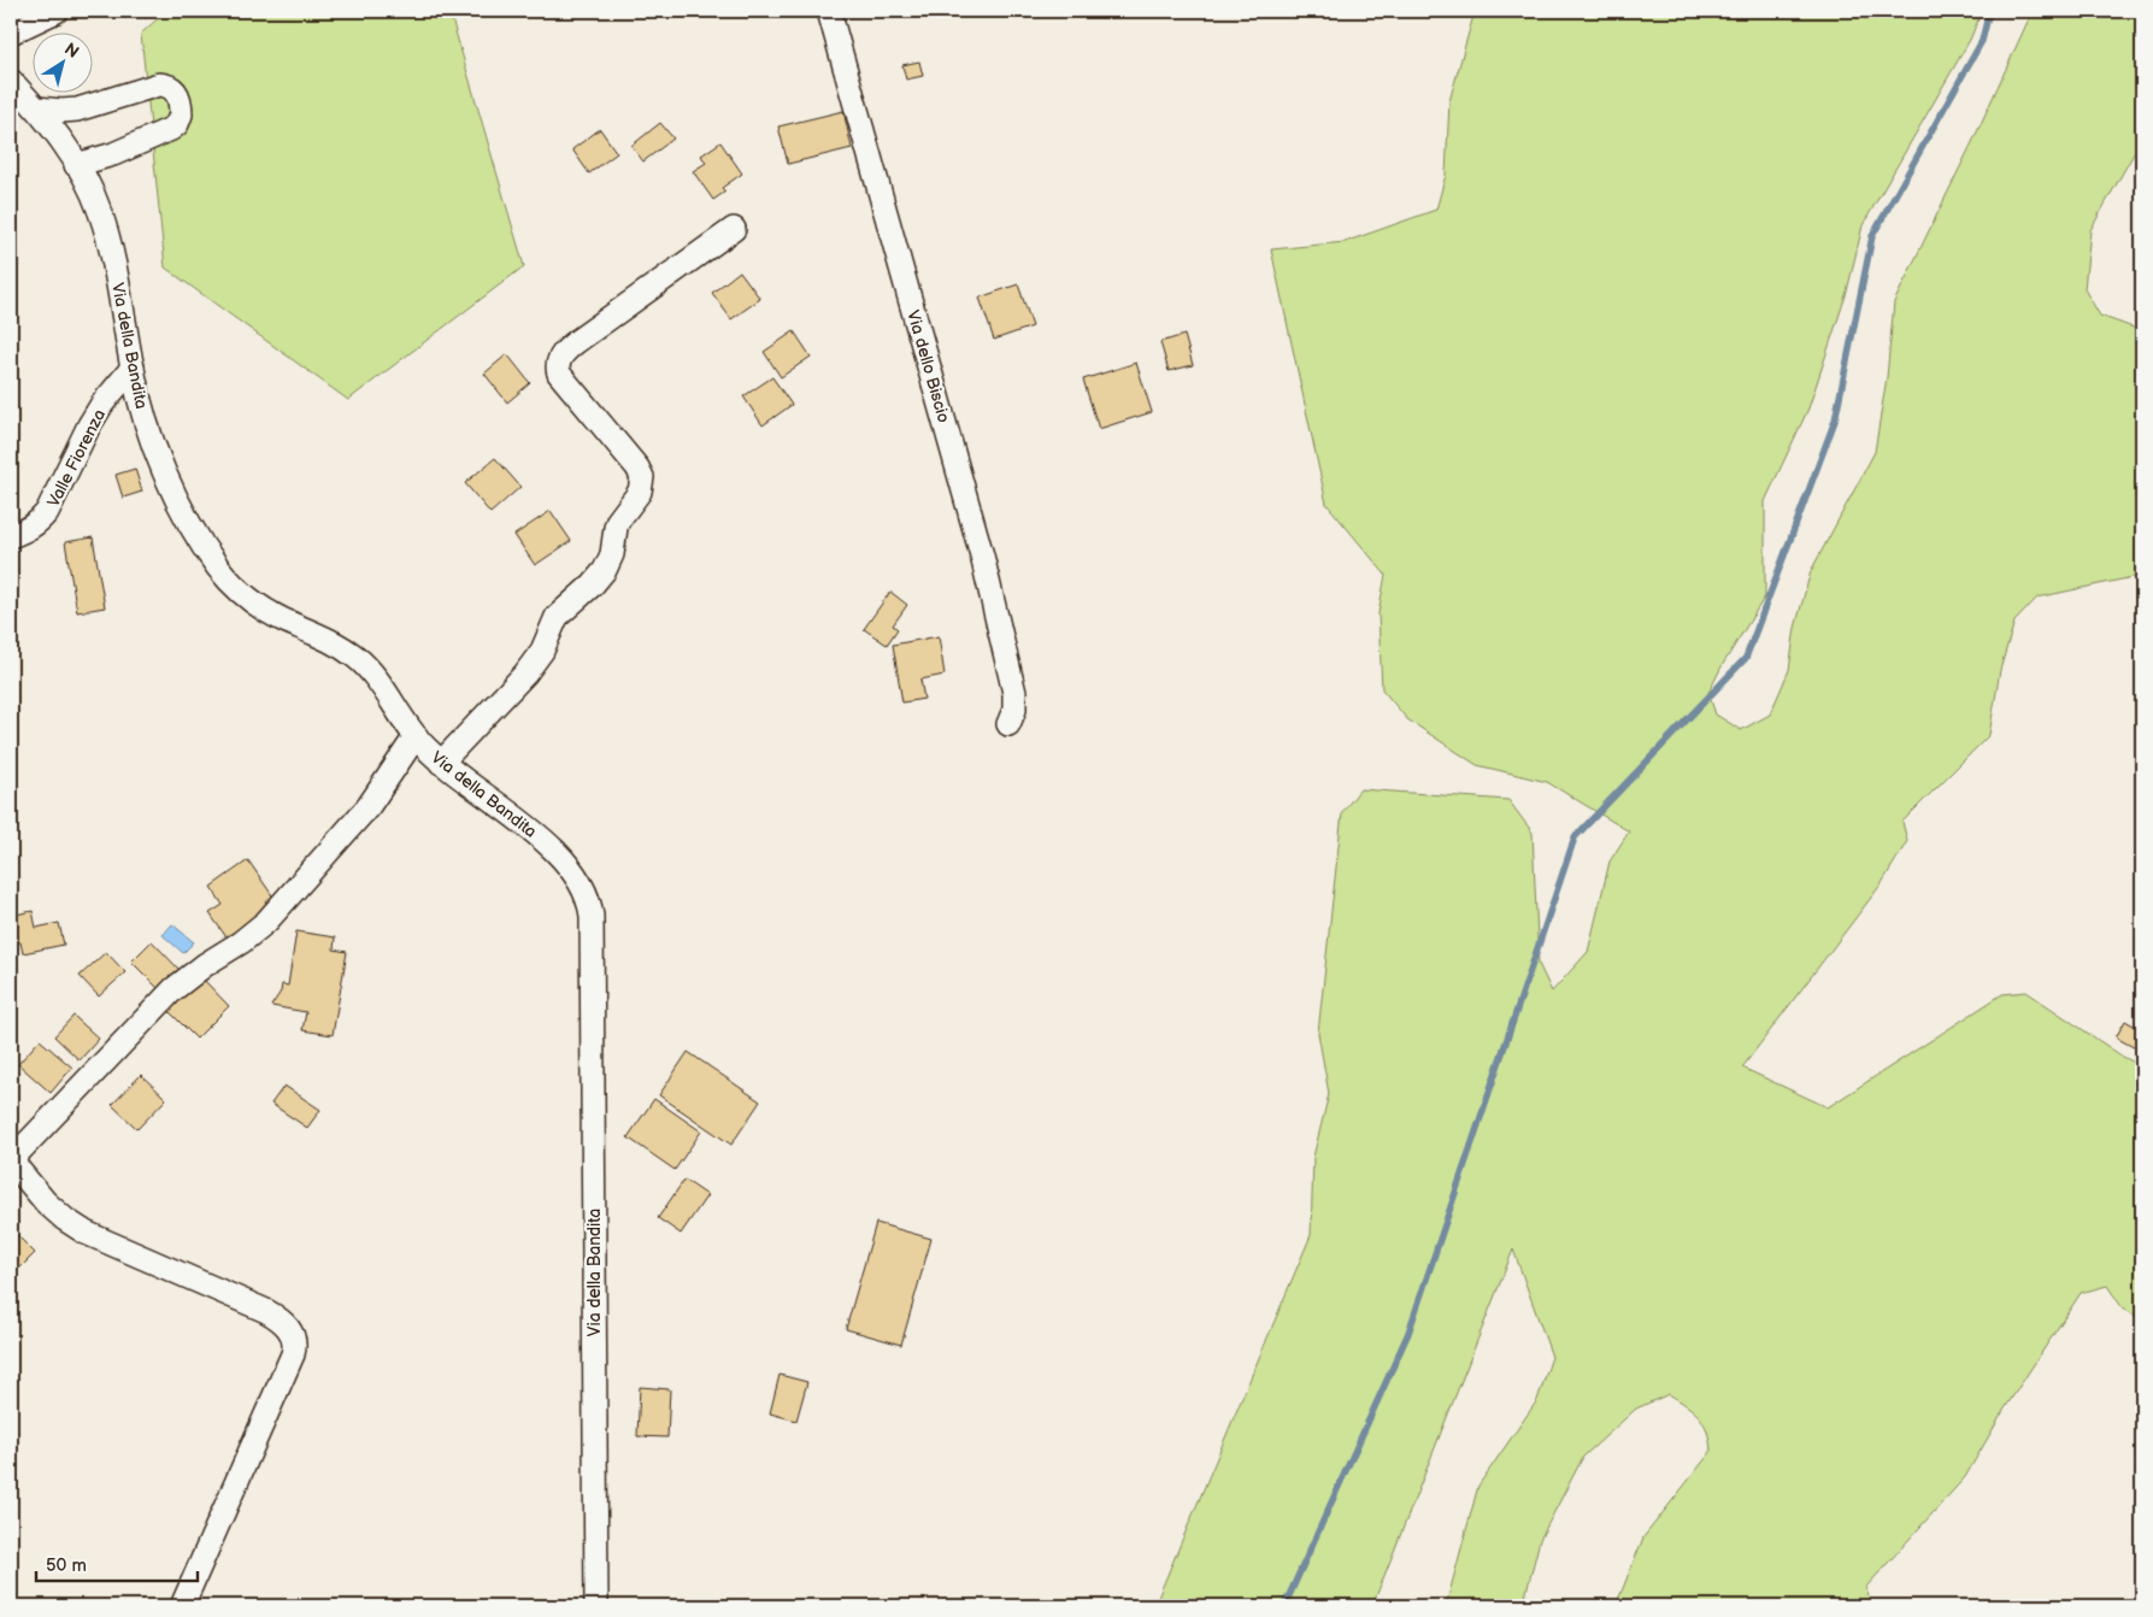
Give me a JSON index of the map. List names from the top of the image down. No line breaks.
{"streets":{"street":["Via della Bandita","Via dello Biscio","Valle Fiorenza"]},"crossings":[["Via della Bandita","Valle Fiorenza"]],"scale_bar":"50 m","north":"top right"}
